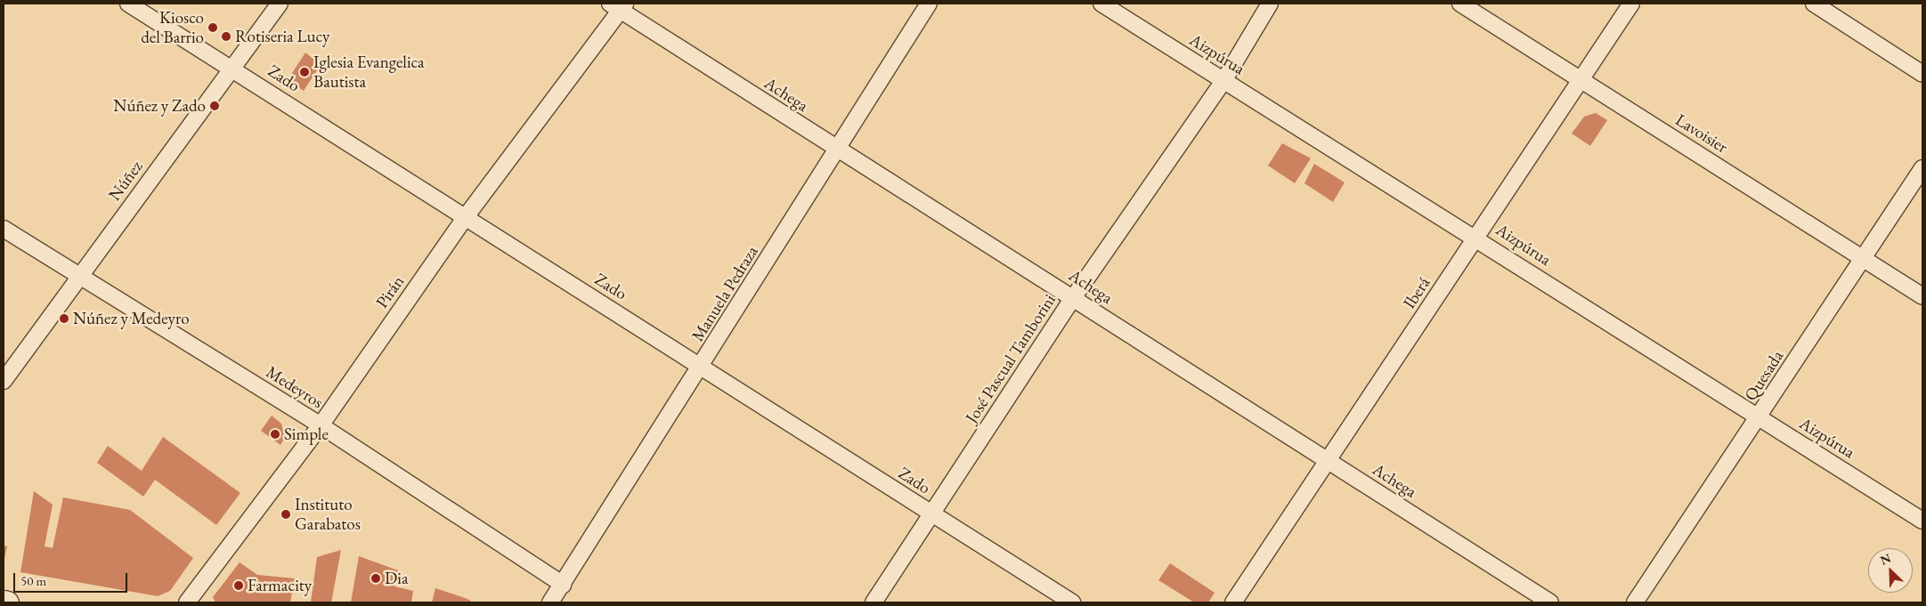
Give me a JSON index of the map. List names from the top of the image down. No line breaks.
{"streets":{"street":["Aizpúrua","Zado","Achega","Lavoisier","Núñez","Pirán","Iberá","Manuela Pedraza","José Pascual Tamborini","Quesada","Medeyros"]},"crossings":[["Aizpúrua","Iberá"],["Aizpúrua","José Pascual Tamborini"],["Aizpúrua","Quesada"],["Zado","Núñez"],["Zado","Pirán"],["Zado","Manuela Pedraza"],["Zado","José Pascual Tamborini"],["Achega","Pirán"],["Achega","Iberá"],["Achega","Manuela Pedraza"],["Achega","José Pascual Tamborini"],["Lavoisier","Iberá"],["Lavoisier","Quesada"],["Núñez","Medeyros"],["Pirán","Medeyros"],["Manuela Pedraza","Medeyros"]],"places":["Kiosco del Barrio","Rotiseria Lucy","Iglesia Evangelica Bautista","Núñez y Zado","Núñez y Medeyro","Simple","Instituto Garabatos","Dia","Farmacity"],"scale_bar":"50 m","north":"top left"}
